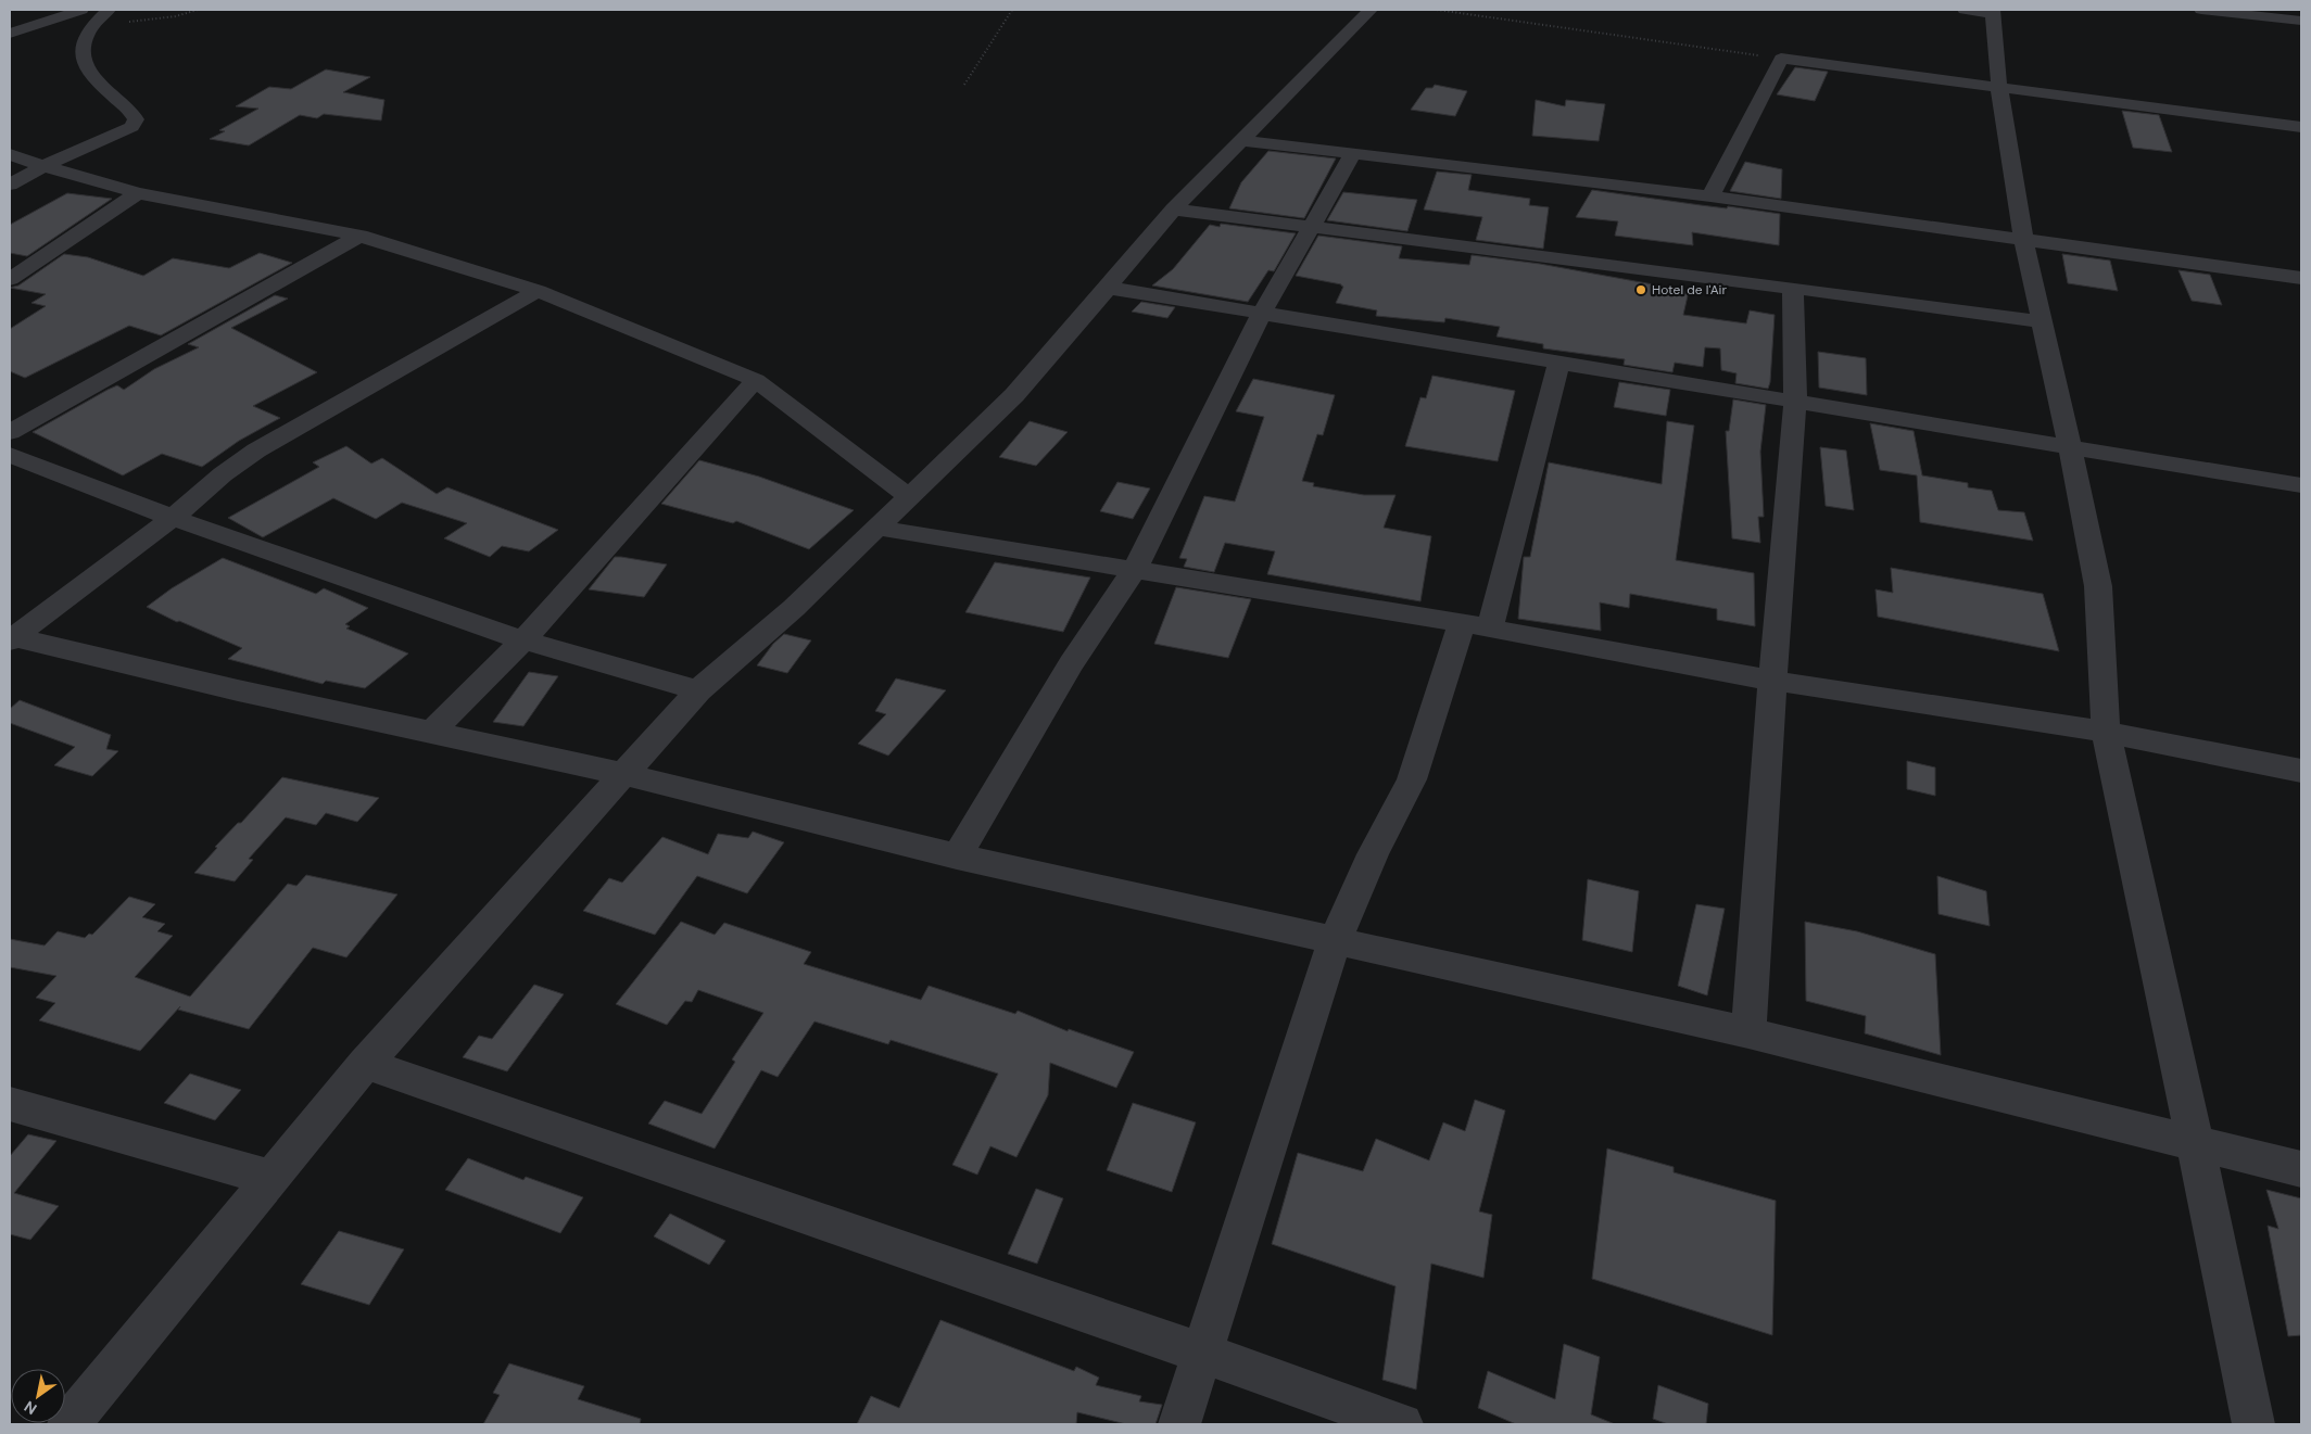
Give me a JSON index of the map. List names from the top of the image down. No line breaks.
{"places":["Hotel de l'Air"],"north":"bottom left"}
